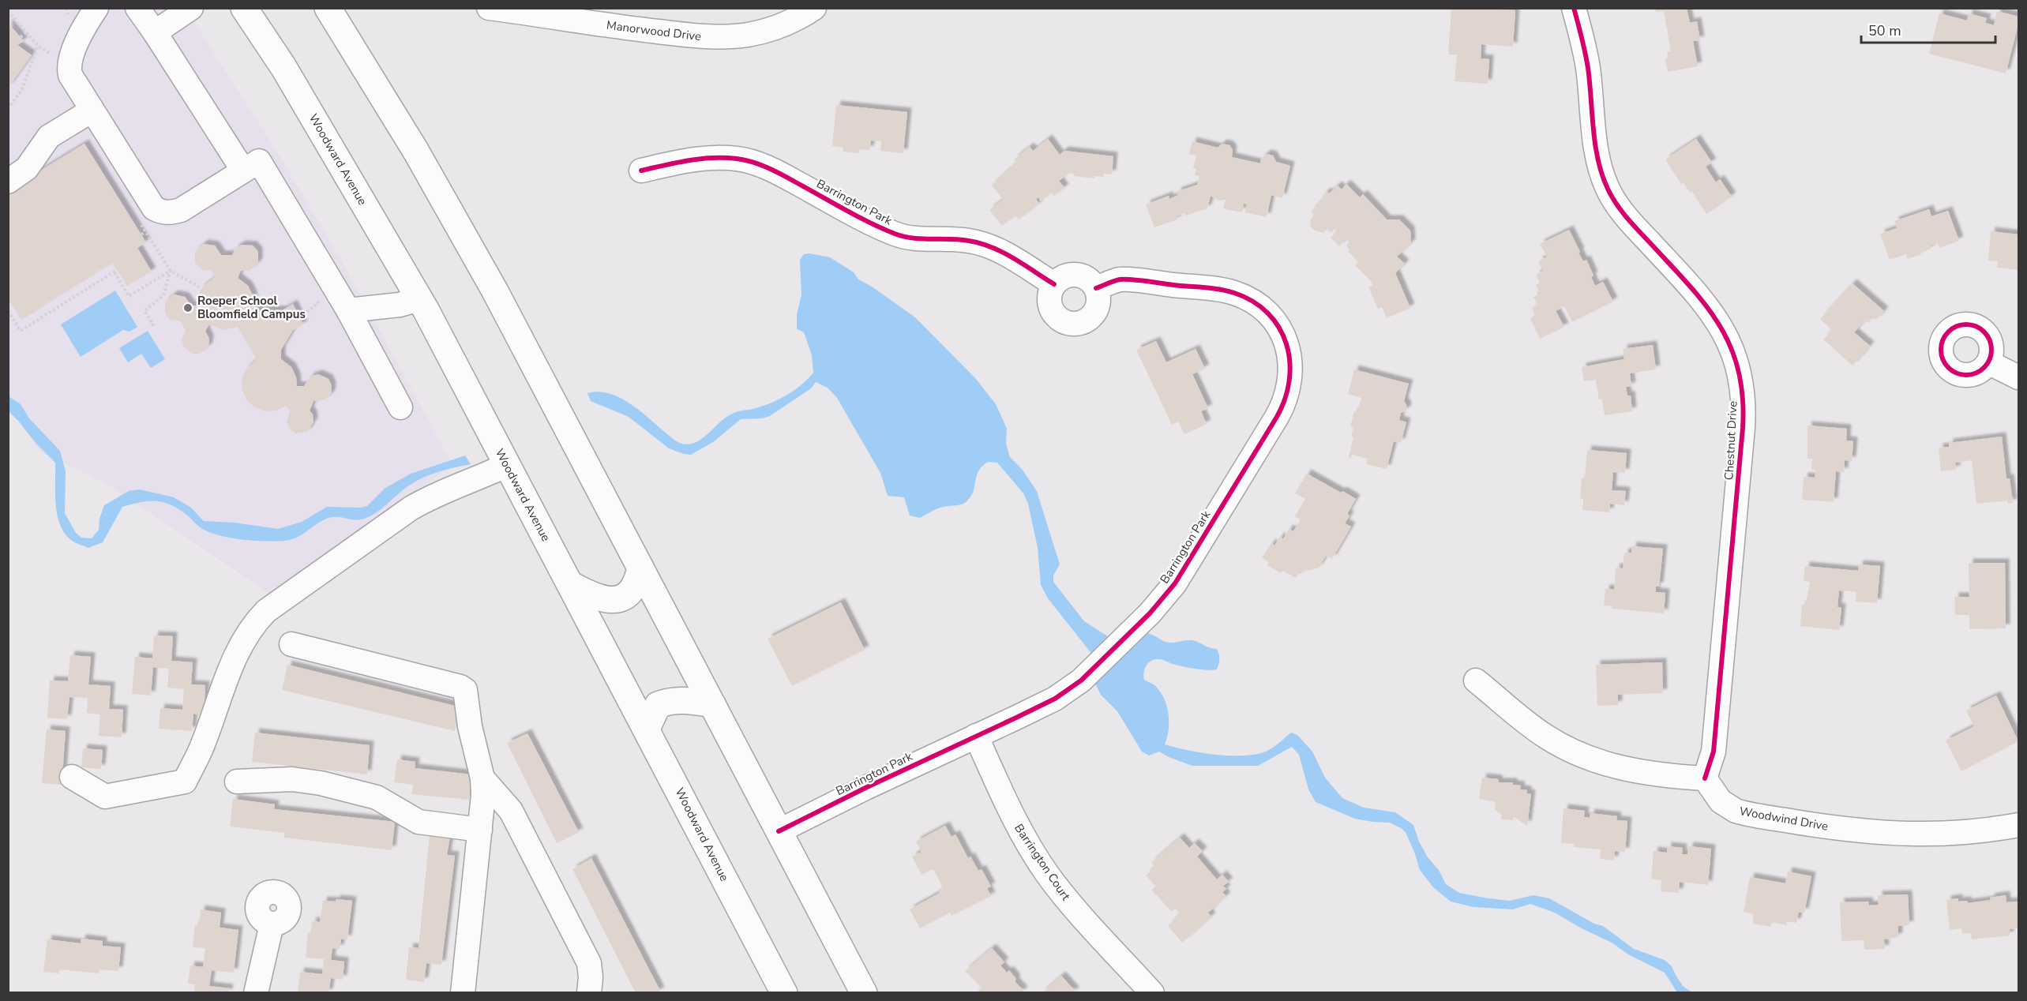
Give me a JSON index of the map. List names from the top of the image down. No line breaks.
{"streets":{"main road":["Woodward Avenue"],"street":["Manorwood Drive","Barrington Park","Chestnut Drive","Woodwind Drive","Barrington Court"]},"crossings":[["Barrington Park","Barrington Court"],["Chestnut Drive","Woodwind Drive"]],"places":["Roeper School Bloomfield Campus"],"scale_bar":"50 m"}
